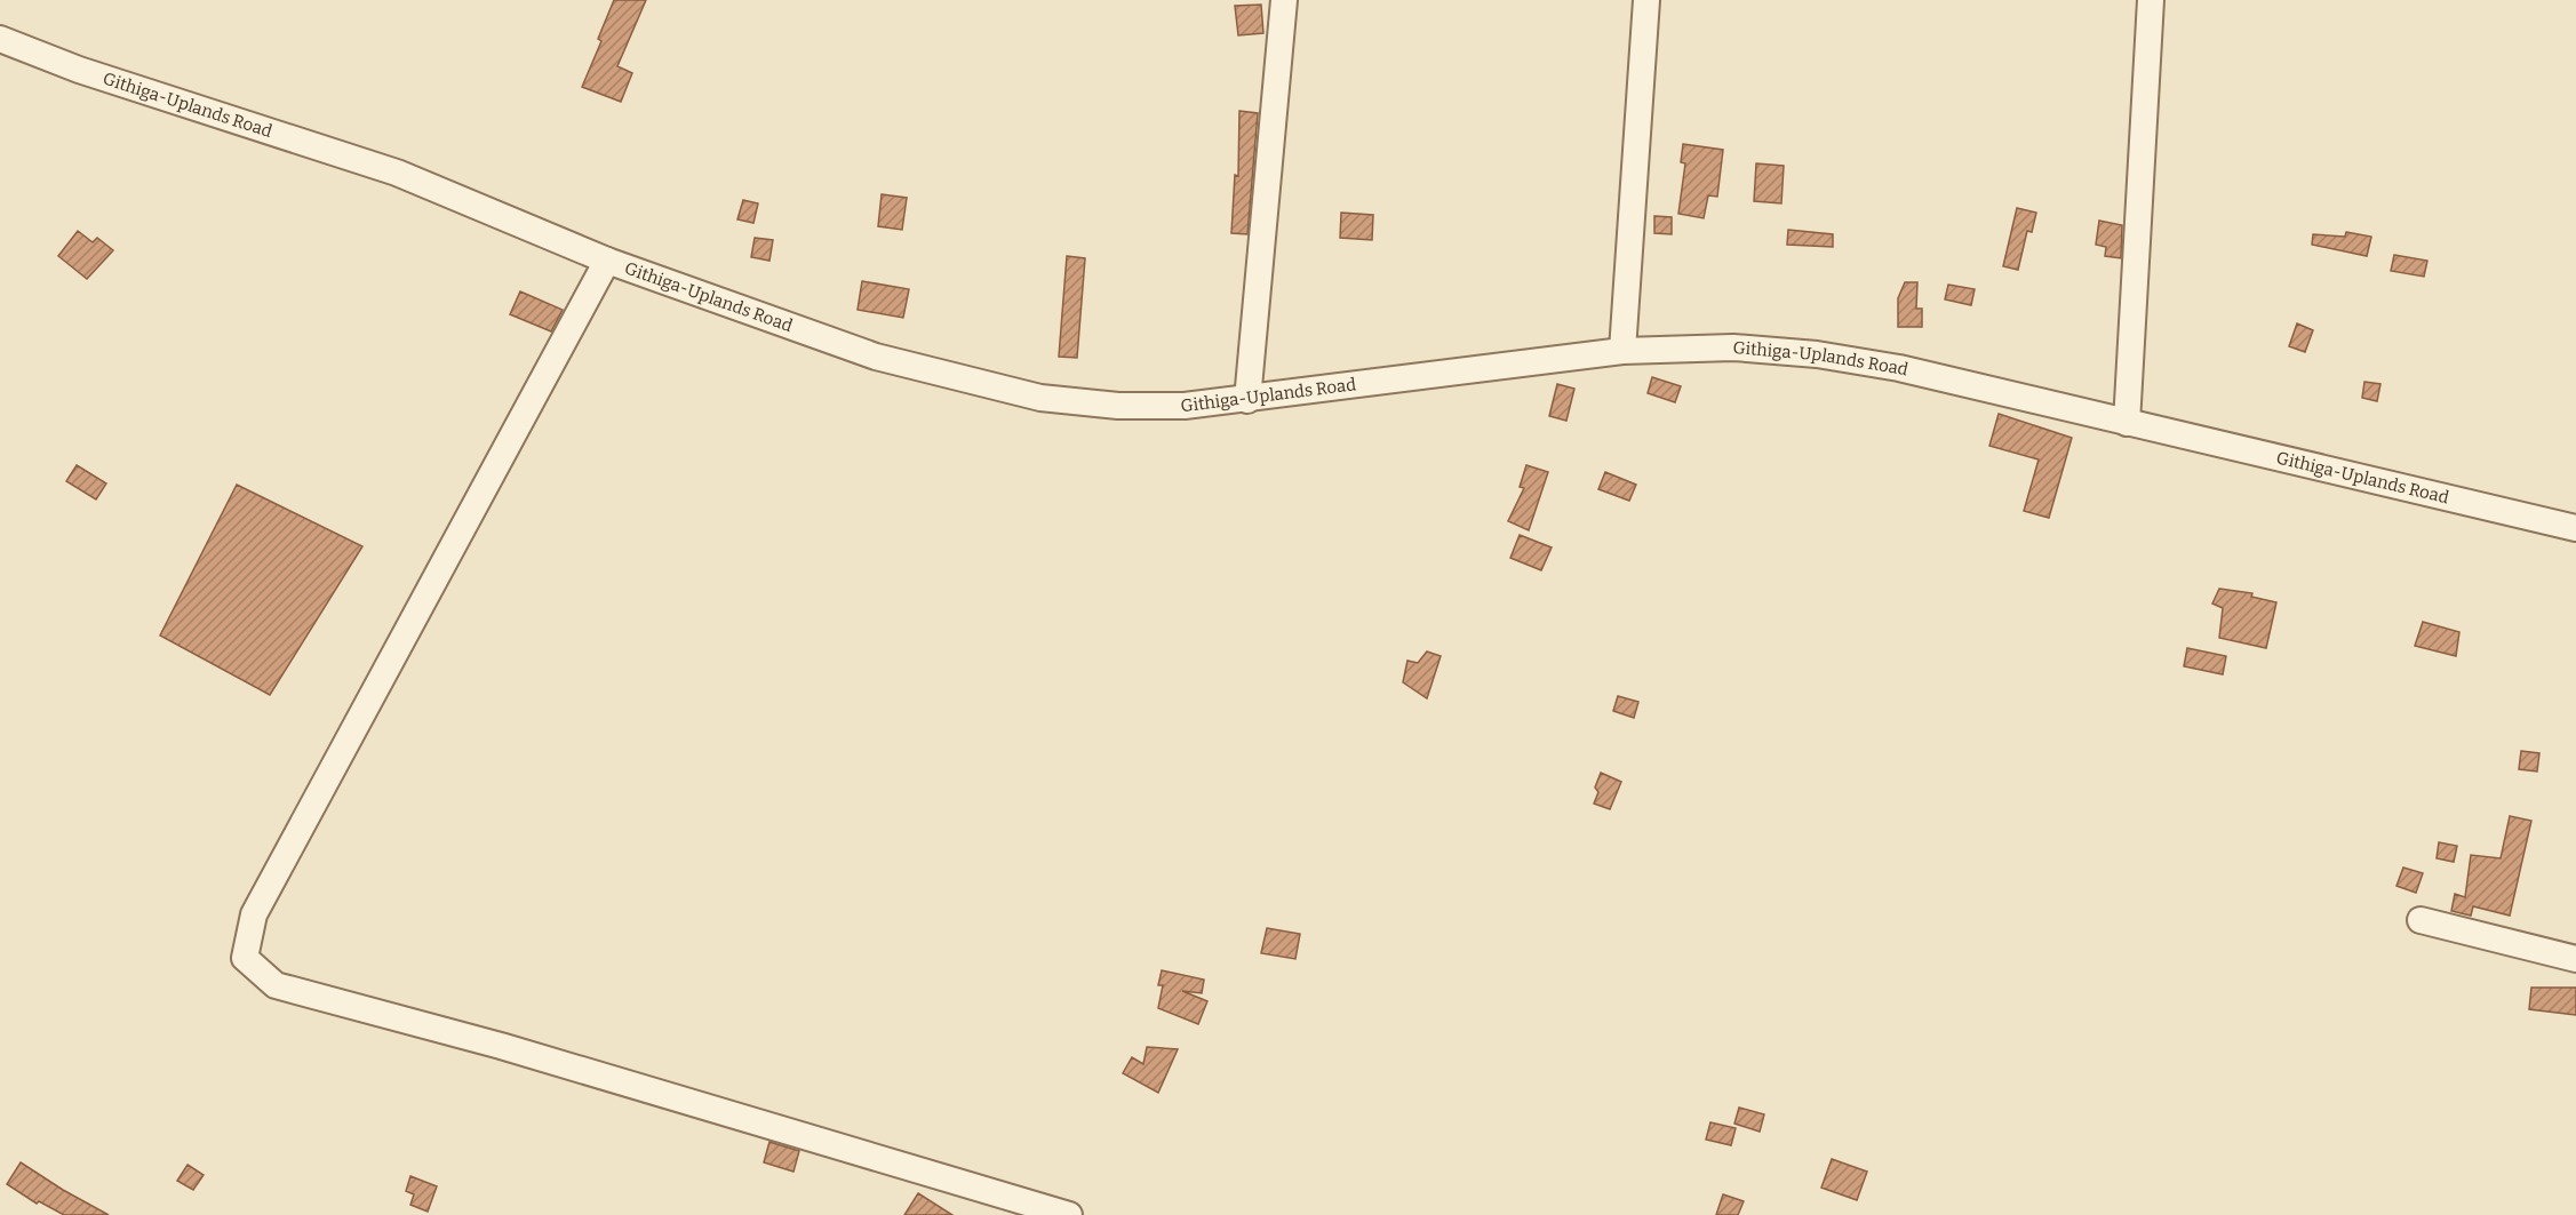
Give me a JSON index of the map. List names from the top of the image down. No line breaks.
{"streets":{"street":["Githiga-Uplands Road"]}}
